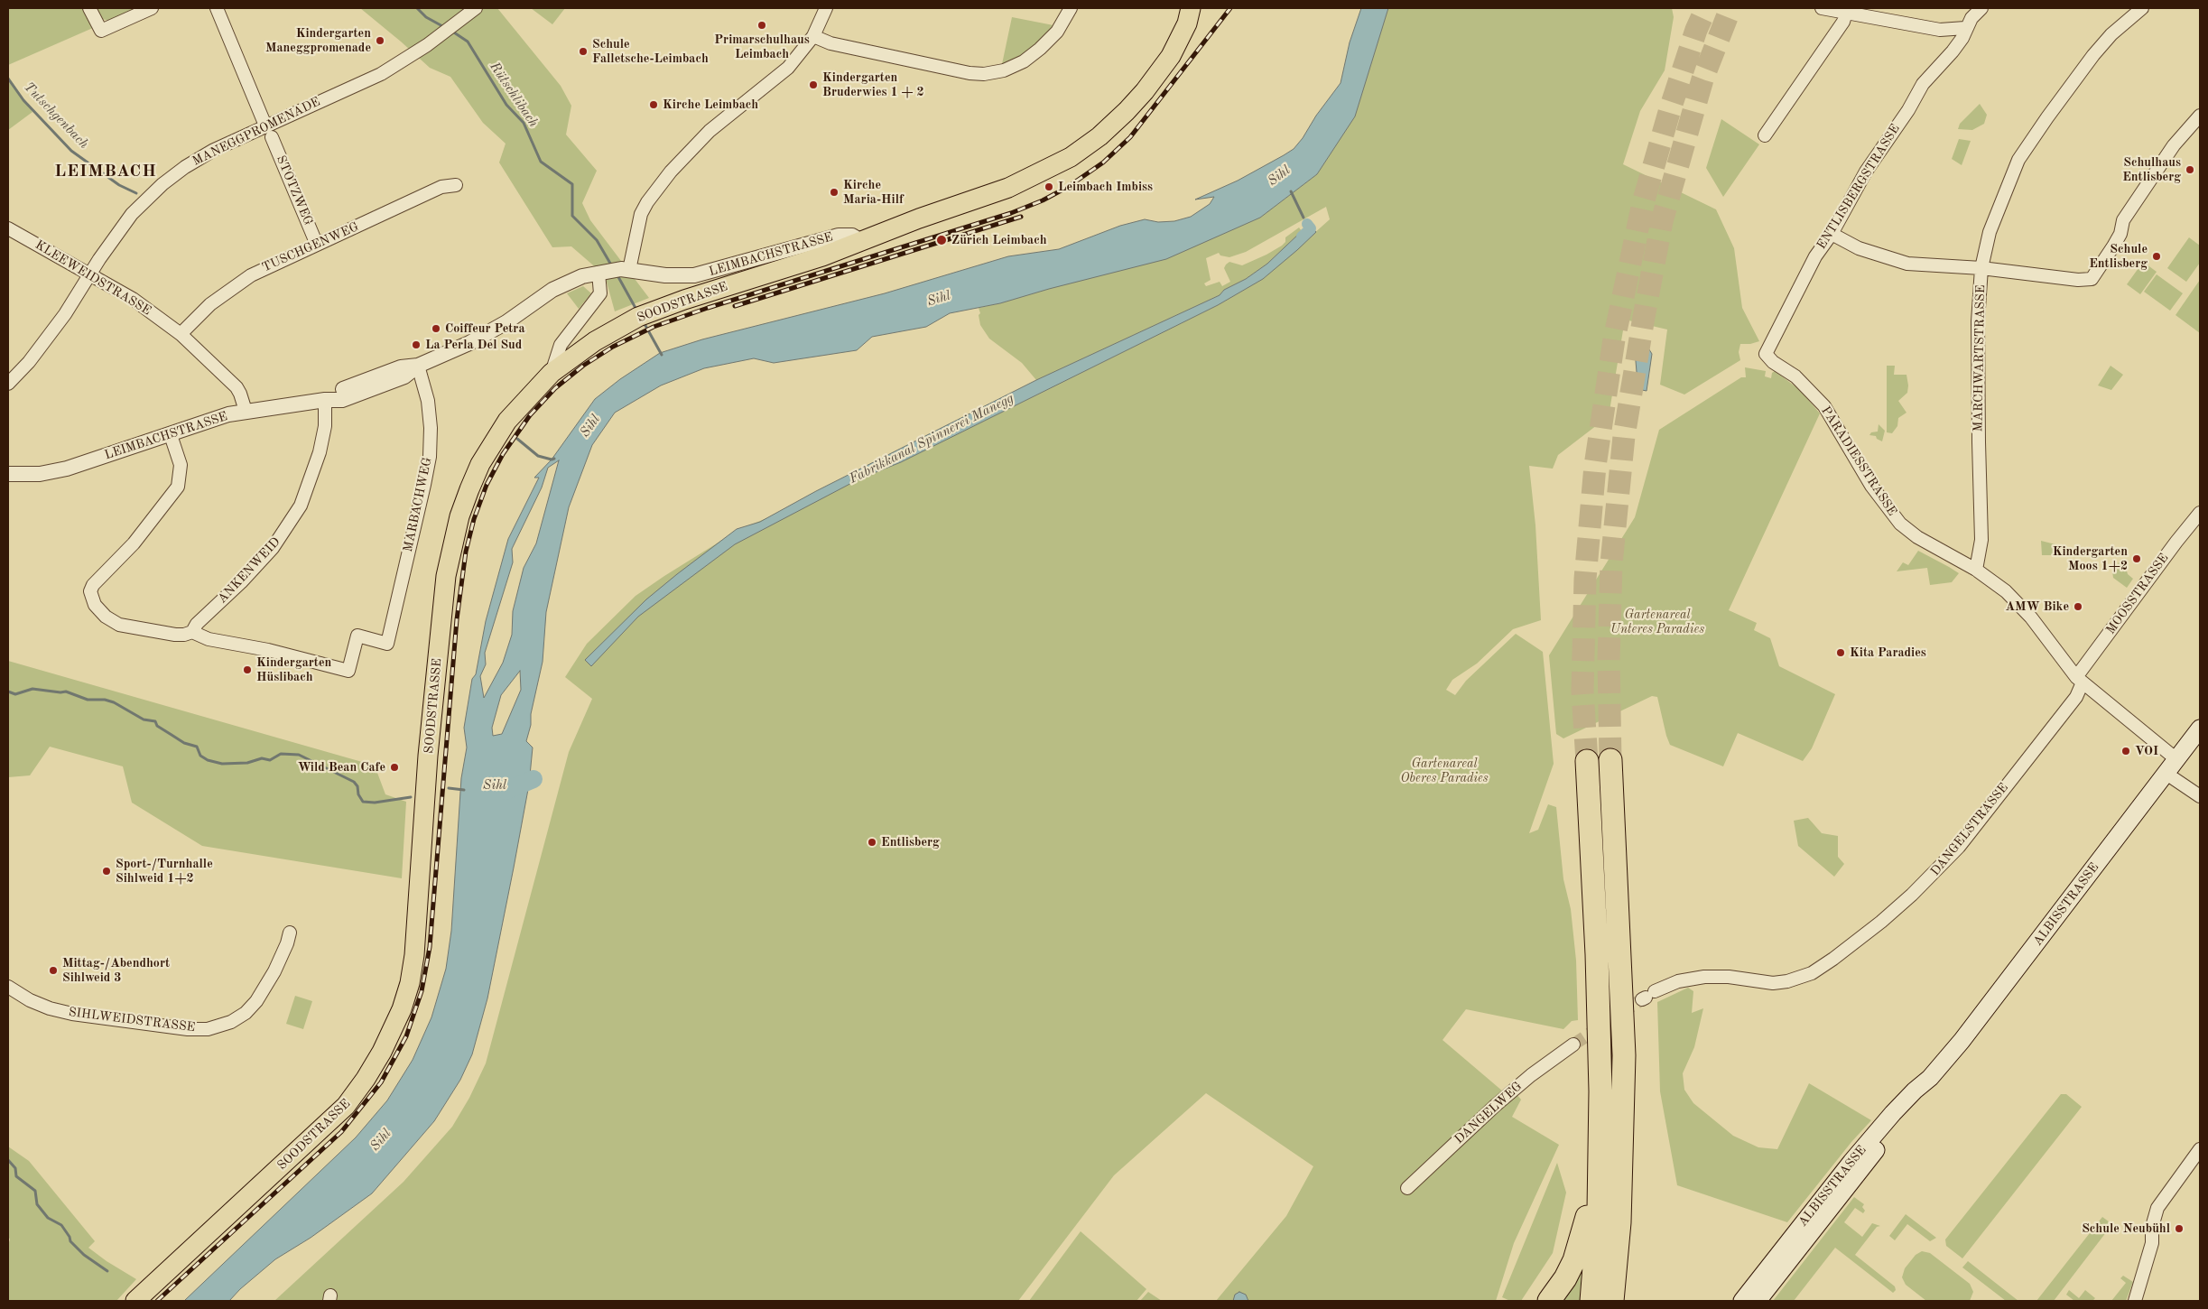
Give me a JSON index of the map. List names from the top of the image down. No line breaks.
{"streets":{"main road":["SOODSTRASSE","ALBISSTRASSE"],"street":["MANEGGPROMENADE","ENTLISBERGSTRASSE","STOTZWEG","TUSCHGENWEG","LEIMBACHSTRASSE","KLEEWEIDSTRASSE","MARCHWARTSTRASSE","PARADIESSTRASSE","MARBACHWEG","ANKENWEID","MOOSSTRASSE","DANGELSTRASSE","SIHLWEIDSTRASSE","DANGELWEG"]},"crossings":[["MANEGGPROMENADE","KLEEWEIDSTRASSE"],["ENTLISBERGSTRASSE","PARADIESSTRASSE"],["STOTZWEG","TUSCHGENWEG"],["TUSCHGENWEG","KLEEWEIDSTRASSE"],["LEIMBACHSTRASSE","KLEEWEIDSTRASSE"],["LEIMBACHSTRASSE","SOODSTRASSE"],["LEIMBACHSTRASSE","MARBACHWEG"],["LEIMBACHSTRASSE","ANKENWEID"],["MARCHWARTSTRASSE","PARADIESSTRASSE"],["PARADIESSTRASSE","MOOSSTRASSE"],["PARADIESSTRASSE","DANGELSTRASSE"],["PARADIESSTRASSE","ALBISSTRASSE"],["MARBACHWEG","ANKENWEID"],["MOOSSTRASSE","DANGELSTRASSE"]],"districts":["LEIMBACH"],"water":["Rütschlibach","Tutschgenbach","Sihl","Fabrikkanal Spinnerei Manegg"],"parks":["Gartenareal Unteres Paradies","Gartenareal Oberes Paradies"],"places":["Primarschulhaus Leimbach","Kindergarten Maneggpromenade","Schule Falletsche-Leimbach","Kindergarten Bruderwies 1 + 2","Kirche Leimbach","Schulhaus Entlisberg","Leimbach Imbiss","Kirche Maria-Hilf","Zürich Leimbach","Schule Entlisberg","Coiffeur Petra","La Perla Del Sud","Kindergarten Moos 1+2","AMW Bike","Kita Paradies","Kindergarten Hüslibach","VOI","Wild Bean Cafe","Entlisberg","Sport-/Turnhalle Sihlweid 1+2","Mittag-/Abendhort Sihlweid 3","Schule Neubühl"]}
